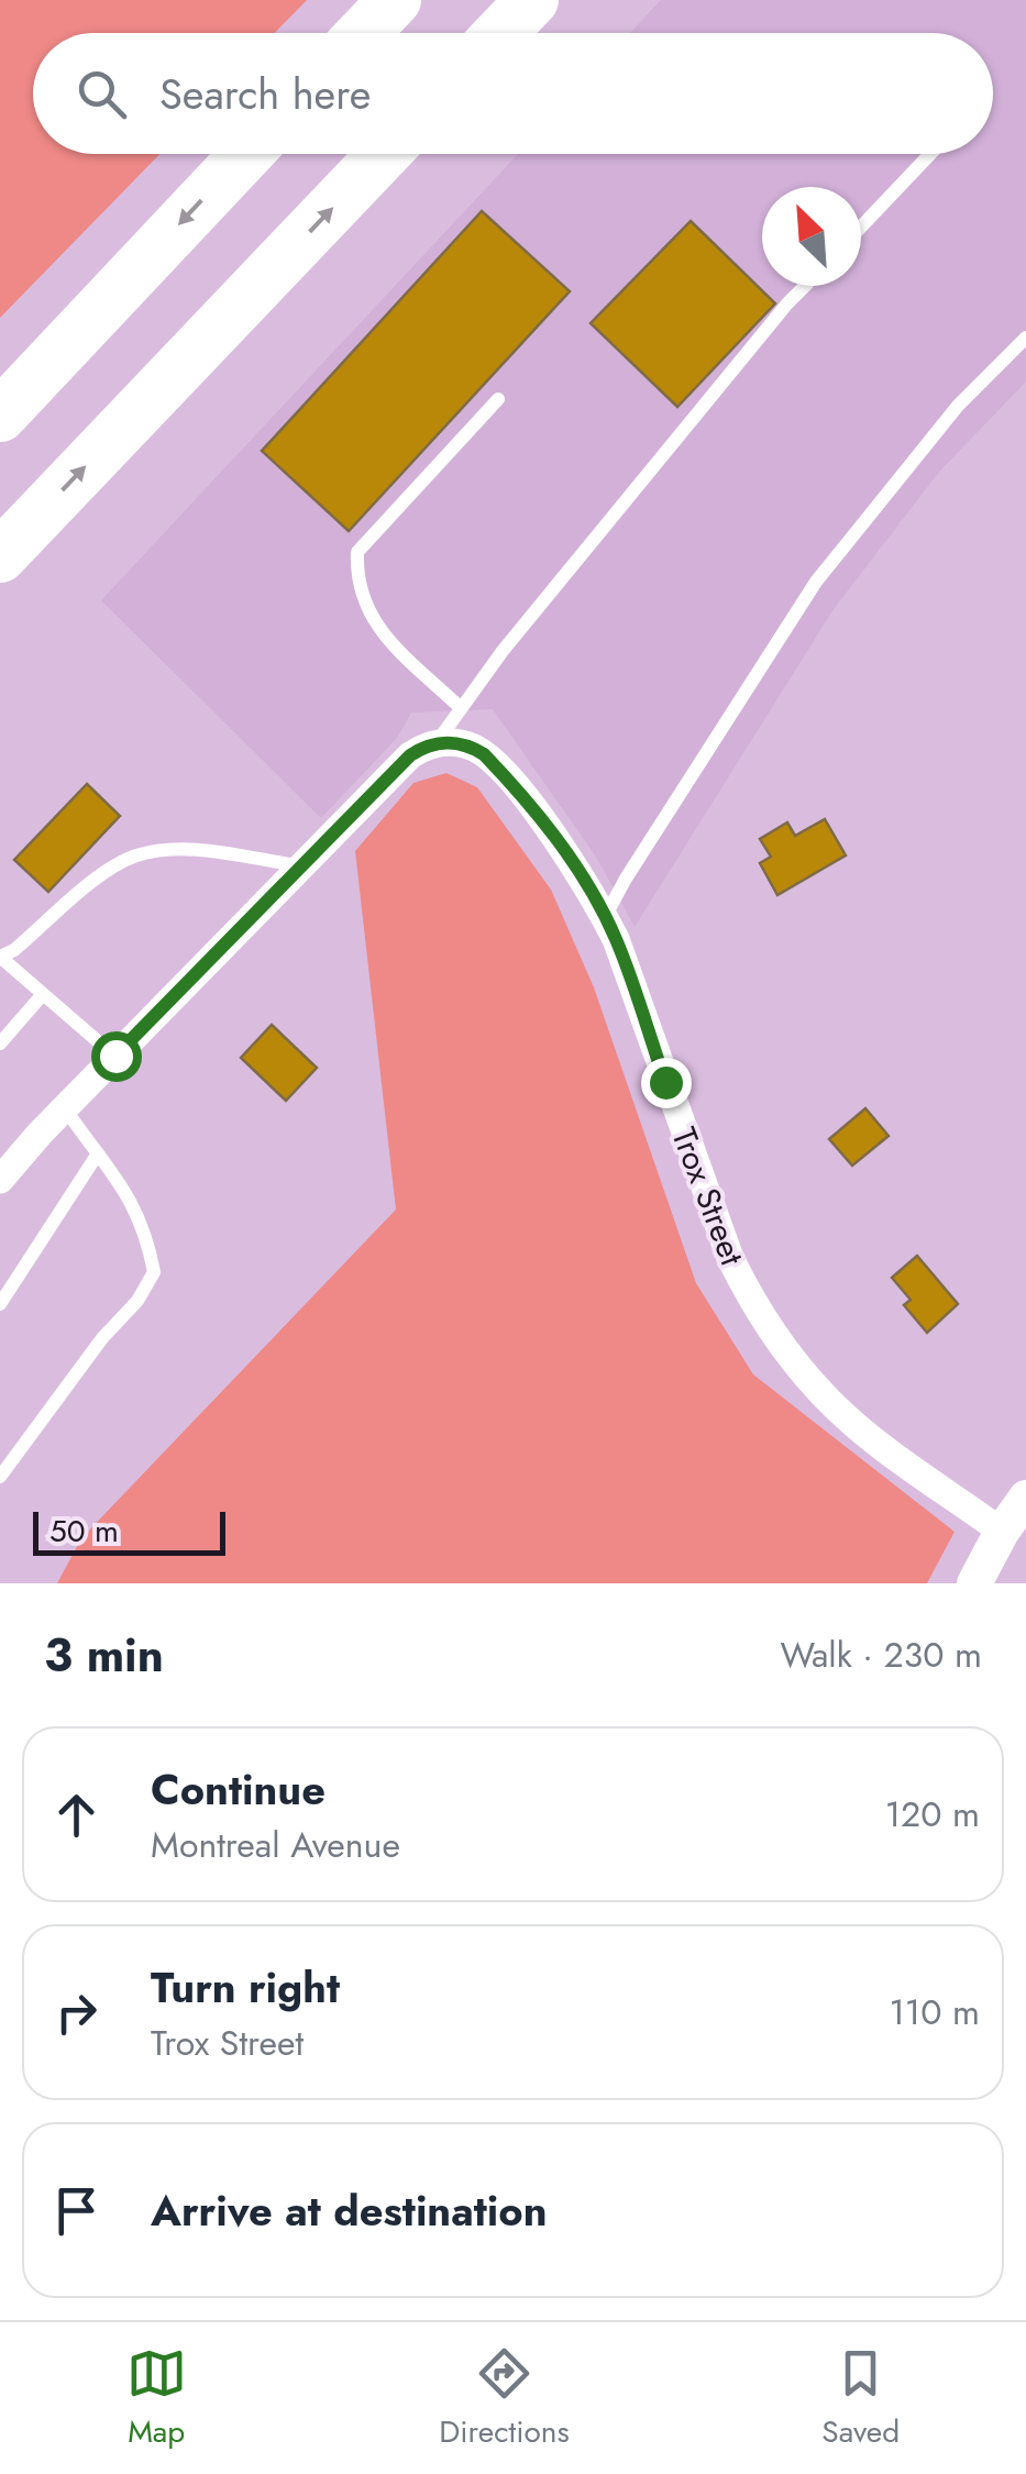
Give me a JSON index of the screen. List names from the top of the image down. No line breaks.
{"streets":{"street":["Trox Street"]},"scale_bar":"50 m","north":"top left","page":{"search":"Search here","scale":"50 m","heading":["3 min","Walk · 230 m"],"list":[["Continue","Montreal Avenue","120 m"],["Turn right","Trox Street","110 m"],"Arrive at destination"],"nav":["Map","Directions","Saved"]}}
